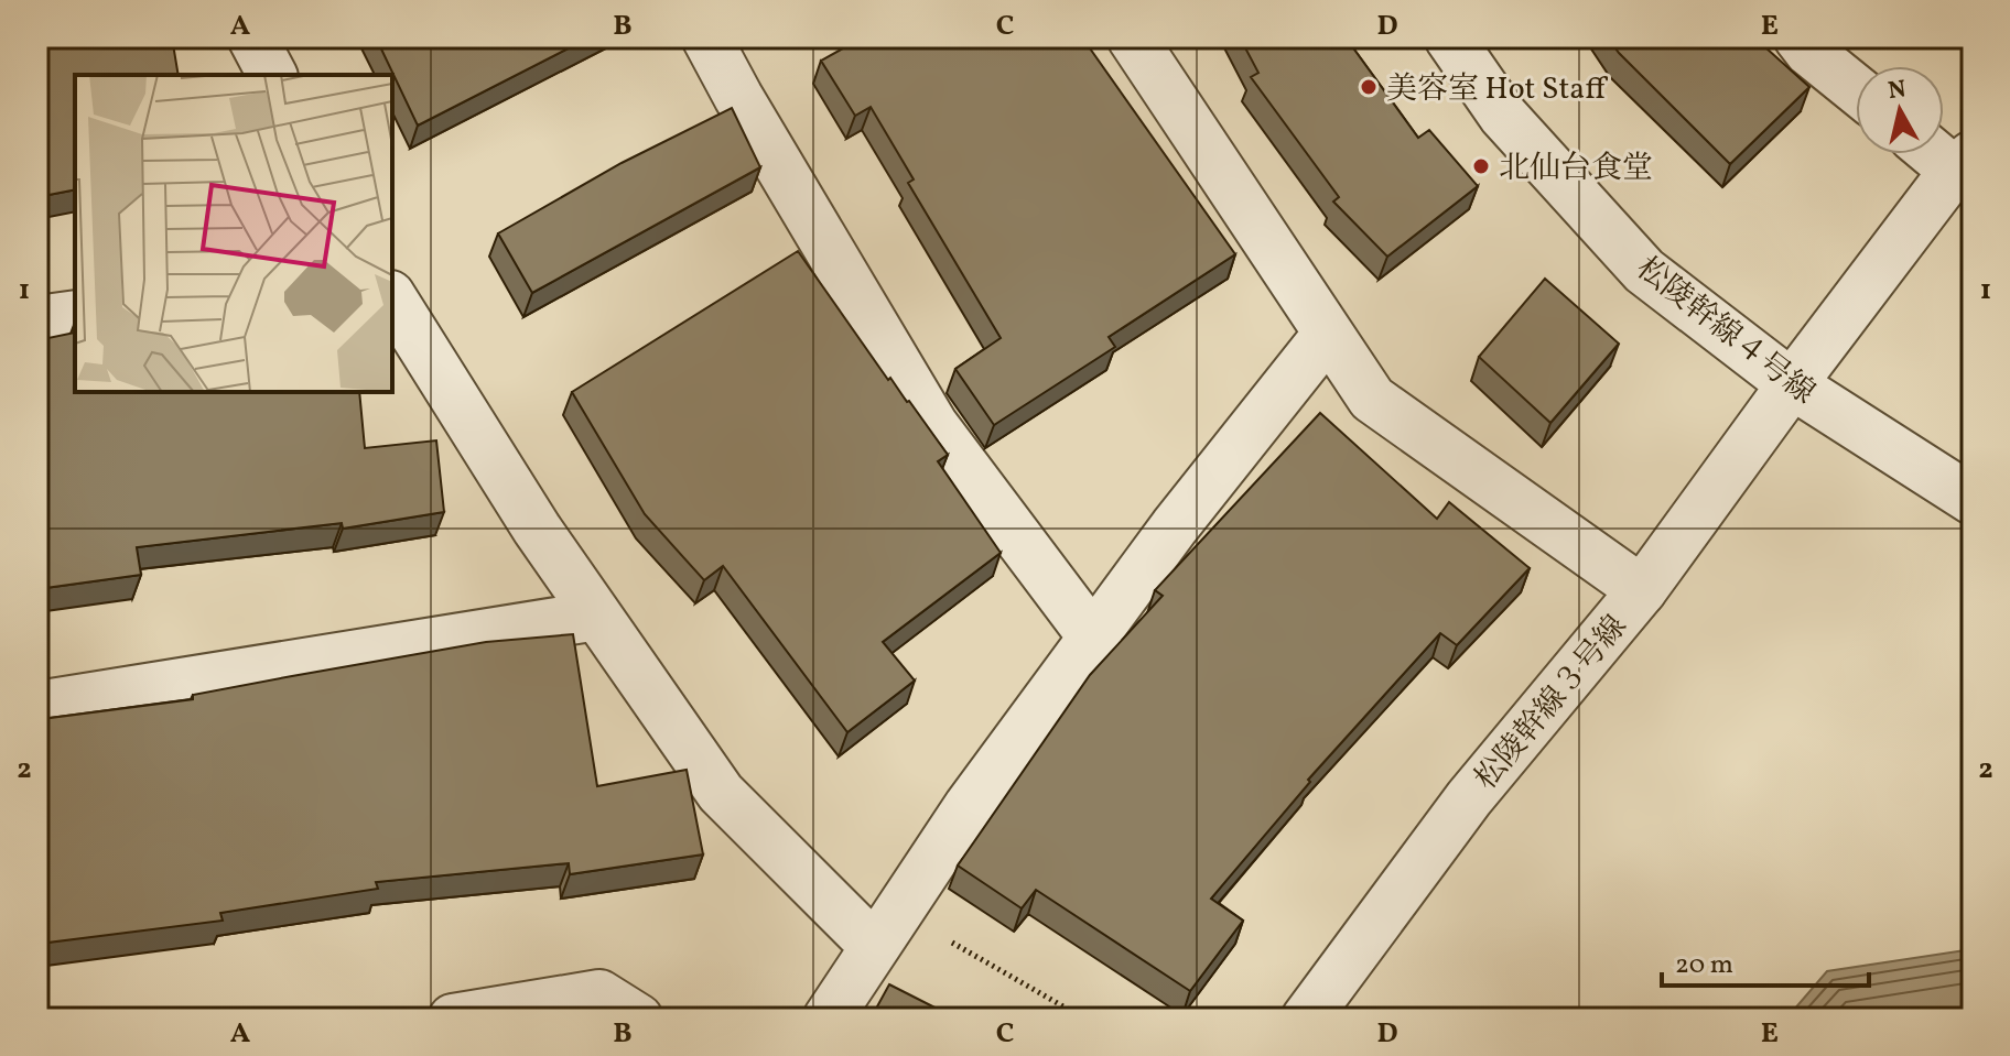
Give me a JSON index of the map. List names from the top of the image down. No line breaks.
{"streets":{"street":["松陵幹線４号線","松陵幹線３号線"]},"crossings":[["松陵幹線４号線","松陵幹線３号線"]],"places":["美容室 Hot Staff","北仙台食堂"],"scale_bar":"20 m","north":"top","grid":{"columns":["A","B","C","D","E"],"rows":["1","2"]}}
